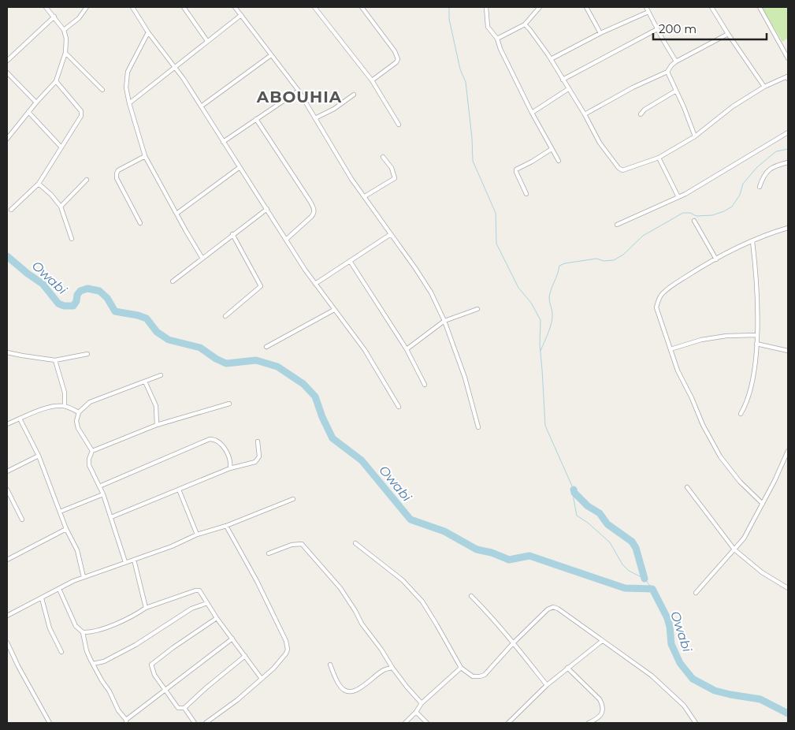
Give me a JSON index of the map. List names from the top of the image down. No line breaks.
{"districts":["ABOUHIA"],"water":["Owabi"],"scale_bar":"200 m"}
